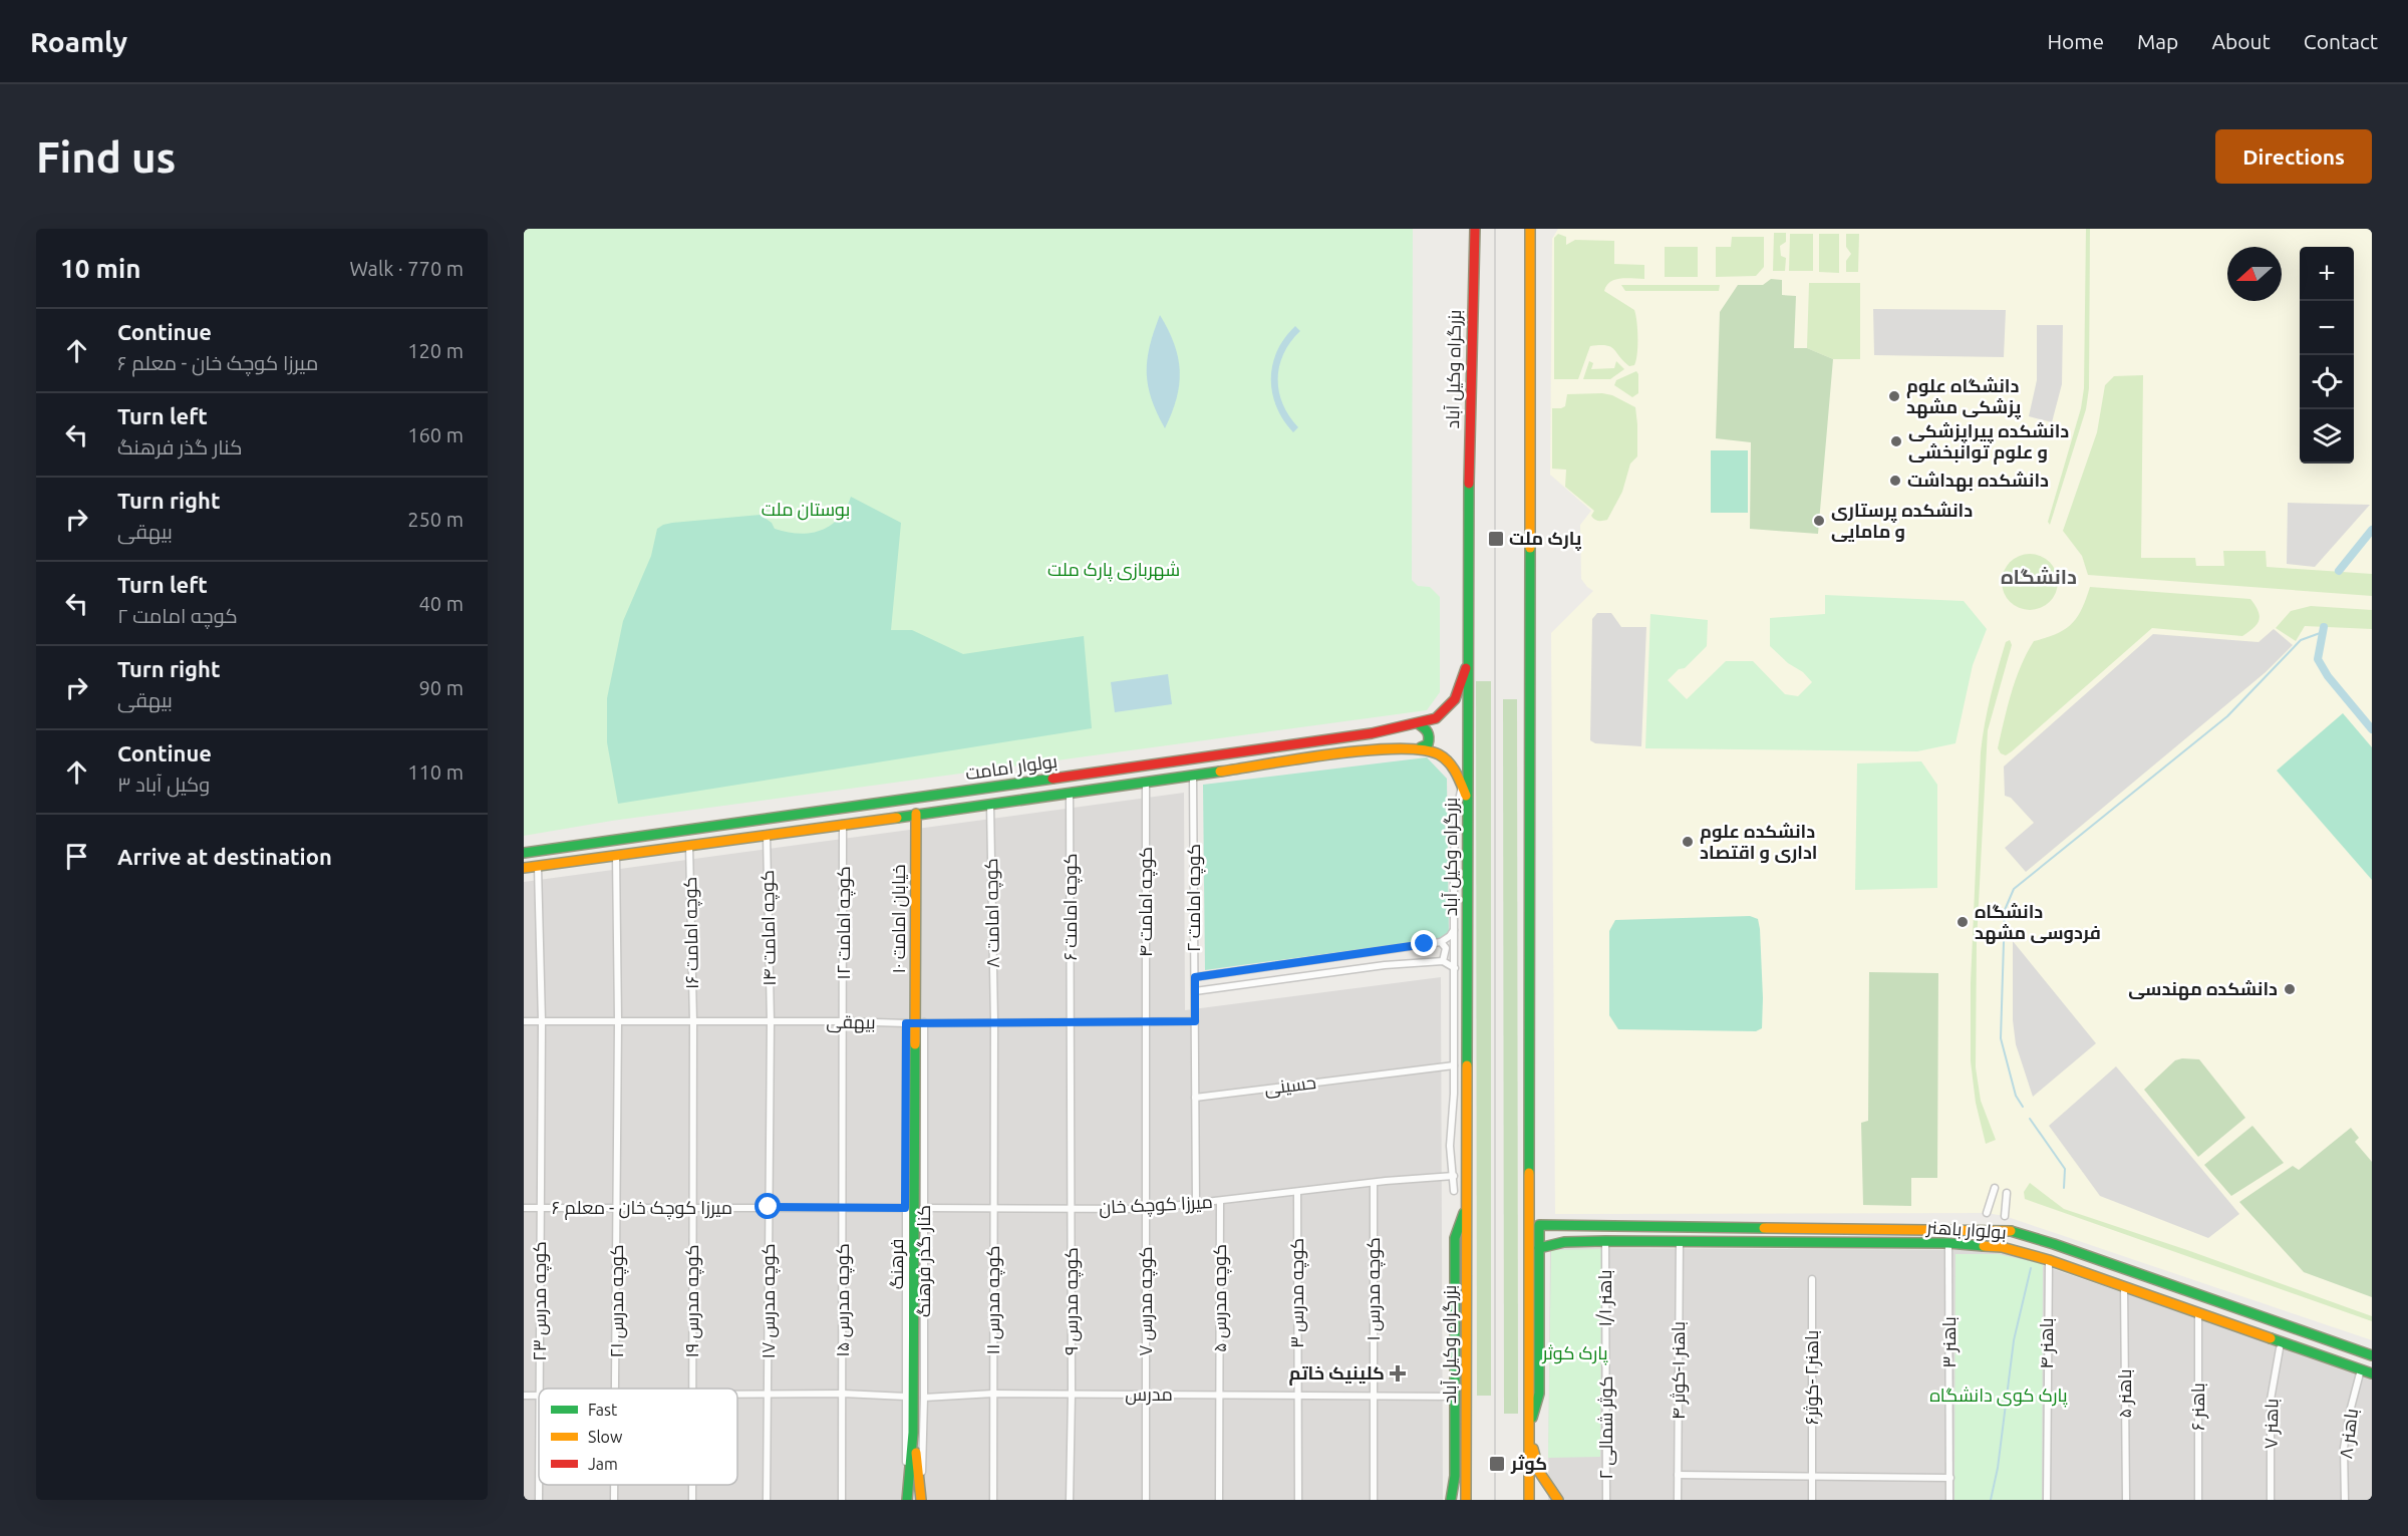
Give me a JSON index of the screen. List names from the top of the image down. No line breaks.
{"streets":{"main road":["بزرگراه وکیل آباد","بولوار امامت","خیابان امامت ۱۰","بولوار باهنر","فرهنگ"],"street":["کوچه امامت ۲","کوچه امامت ۴","کوچه امامت ۶","کوچه امامت ۸","کوچه امامت ۱۲","کوچه امامت ۱۴","کوچه امامت ۱۶","بیهقی","حسینی","میرزا کوچک خان","میرزا کوچک خان - معلم ۶","کنار گذر فرهنگ","کوچه مدرس ۱","کوچه مدرس ۳","کوچه مدرس ۵","باهنر ۱/۱","کوچه مدرس ۱۵","کوچه مدرس ۱۱","کوچه مدرس ۲۳","کوچه مدرس ۲۱","کوچه مدرس ۱۹","کوچه مدرس ۱۷","کوچه مدرس ۹","کوچه مدرس ۷","باهنر ۳","باهنر ۴","باهنر ۱-کوثر ۴","باهنر۲ -کوثر۶","باهنر ۵","مدرس","باهنر ۶","باهنر ۷","کوثر شمالی ۲","باهنر ۸"]},"crossings":[["بزرگراه وکیل آباد","بولوار امامت"],["بولوار امامت","کوچه امامت ۲"],["بولوار امامت","کوچه امامت ۴"],["بولوار امامت","کوچه امامت ۶"],["بولوار امامت","کوچه امامت ۸"],["بولوار امامت","خیابان امامت ۱۰"],["بولوار امامت","کوچه امامت ۱۲"],["بولوار امامت","کوچه امامت ۱۴"],["بولوار امامت","کوچه امامت ۱۶"],["بولوار امامت","کوچه مدرس ۲۳"],["بولوار امامت","کوچه مدرس ۲۱"],["کوچه امامت ۲","بیهقی"],["کوچه امامت ۲","حسینی"],["کوچه امامت ۲","میرزا کوچک خان"],["کوچه امامت ۴","بیهقی"],["کوچه امامت ۴","میرزا کوچک خان"],["کوچه امامت ۴","کوچه مدرس ۷"],["کوچه امامت ۶","بیهقی"],["کوچه امامت ۶","میرزا کوچک خان"],["کوچه امامت ۶","کوچه مدرس ۹"],["کوچه امامت ۸","بیهقی"],["کوچه امامت ۸","میرزا کوچک خان"],["کوچه امامت ۸","کوچه مدرس ۱۱"],["خیابان امامت ۱۰","بیهقی"],["خیابان امامت ۱۰","کنار گذر فرهنگ"],["خیابان امامت ۱۰","فرهنگ"],["کوچه امامت ۱۲","بیهقی"],["کوچه امامت ۱۲","میرزا کوچک خان - معلم ۶"],["کوچه امامت ۱۲","کوچه مدرس ۱۵"],["کوچه امامت ۱۴","بیهقی"],["کوچه امامت ۱۴","میرزا کوچک خان - معلم ۶"],["کوچه امامت ۱۴","کوچه مدرس ۱۷"],["کوچه امامت ۱۶","بیهقی"],["کوچه امامت ۱۶","میرزا کوچک خان - معلم ۶"],["کوچه امامت ۱۶","کوچه مدرس ۱۹"],["بیهقی","کنار گذر فرهنگ"],["بیهقی","فرهنگ"],["بیهقی","کوچه مدرس ۲۳"],["بیهقی","کوچه مدرس ۲۱"],["میرزا کوچک خان","کنار گذر فرهنگ"],["میرزا کوچک خان","کوچه مدرس ۱"],["میرزا کوچک خان","کوچه مدرس ۳"],["میرزا کوچک خان","کوچه مدرس ۵"],["میرزا کوچک خان","کوچه مدرس ۱۱"],["میرزا کوچک خان","کوچه مدرس ۹"],["میرزا کوچک خان","کوچه مدرس ۷"],["میرزا کوچک خان - معلم ۶","کنار گذر فرهنگ"],["میرزا کوچک خان - معلم ۶","کوچه مدرس ۱۵"],["میرزا کوچک خان - معلم ۶","کوچه مدرس ۲۳"],["میرزا کوچک خان - معلم ۶","کوچه مدرس ۲۱"],["میرزا کوچک خان - معلم ۶","کوچه مدرس ۱۹"],["میرزا کوچک خان - معلم ۶","کوچه مدرس ۱۷"],["بولوار باهنر","باهنر ۱/۱"],["بولوار باهنر","باهنر ۳"],["بولوار باهنر","باهنر ۴"],["بولوار باهنر","باهنر ۱-کوثر ۴"],["بولوار باهنر","باهنر ۵"],["بولوار باهنر","باهنر ۶"],["بولوار باهنر","باهنر ۸"],["کنار گذر فرهنگ","فرهنگ"],["کنار گذر فرهنگ","مدرس"],["کوچه مدرس ۱","مدرس"],["کوچه مدرس ۳","مدرس"],["کوچه مدرس ۵","مدرس"],["باهنر ۱/۱","کوثر شمالی ۲"],["کوچه مدرس ۱۱","مدرس"],["کوچه مدرس ۹","مدرس"],["کوچه مدرس ۷","مدرس"]],"districts":["دانشگاه"],"parks":["بوستان ملت","شهربازی پارک ملت","پارک کوثر","پارک کوی دانشگاه"],"places":{"other":["دانشگاه علوم پزشکی مشهد","دانشکده پیراپزشکی و علوم توانبخشی","دانشکده بهداشت","دانشکده پرستاری و مامایی","دانشکده علوم اداری و اقتصاد","دانشگاه فردوسی مشهد","دانشکده مهندسی"],"transit":["پارک ملت","کوثر"],"health":["کلینیک خاتم"]},"legend":["Fast","Slow","Jam"],"north":"left","page":{"header":"Roamly","nav":["Home","Map","About","Contact"],"buttons":"Directions","title":"Find us","heading":["10 min","Walk · 770 m"],"map_buttons":["+","−"],"list":[["Continue","میرزا کوچک خان - معلم ۶","120 m"],["Turn left","کنار گذر فرهنگ","160 m"],["Turn right","بیهقی","250 m"],["Turn left","کوچه امامت ۲","40 m"],["Turn right","بیهقی","90 m"],["Continue","۳ وکیل آباد","110 m"],"Arrive at destination"]}}
